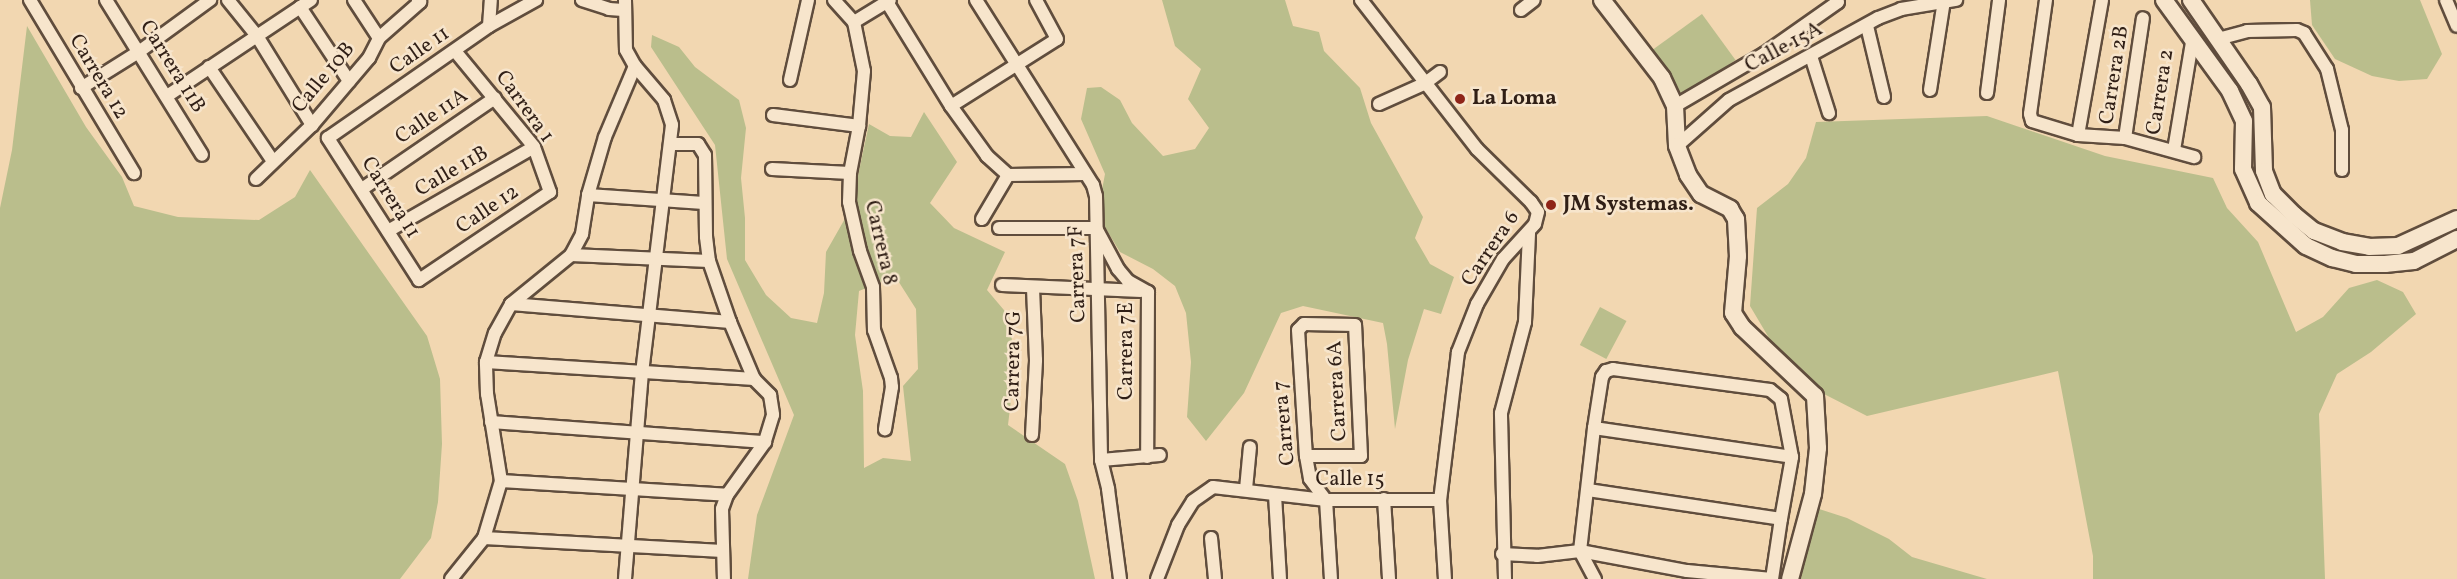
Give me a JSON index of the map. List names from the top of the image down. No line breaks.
{"streets":{"main road":["Carrera 2"],"street":["Calle 15A","Calle 11","Carrera 11B","Carrera 2B","Carrera 12","Calle 10B","Carrera 1","Calle 11A","Calle 11B","Carrera 11","Calle 12","Carrera 8","Carrera 6","Carrera 7F","Carrera 7E","Carrera 7G","Carrera 6A","Carrera 7","Calle 15"]},"crossings":[["Calle 11","Carrera 1"],["Calle 11","Carrera 11"],["Carrera 1","Calle 11A"],["Carrera 1","Calle 11B"],["Carrera 1","Calle 12"],["Calle 11A","Carrera 11"],["Calle 11B","Carrera 11"],["Carrera 11","Calle 12"],["Carrera 6","Calle 15"],["Carrera 7F","Carrera 7E"],["Carrera 6A","Carrera 7"],["Carrera 7","Calle 15"]],"places":["La Loma","JM Systemas."]}
